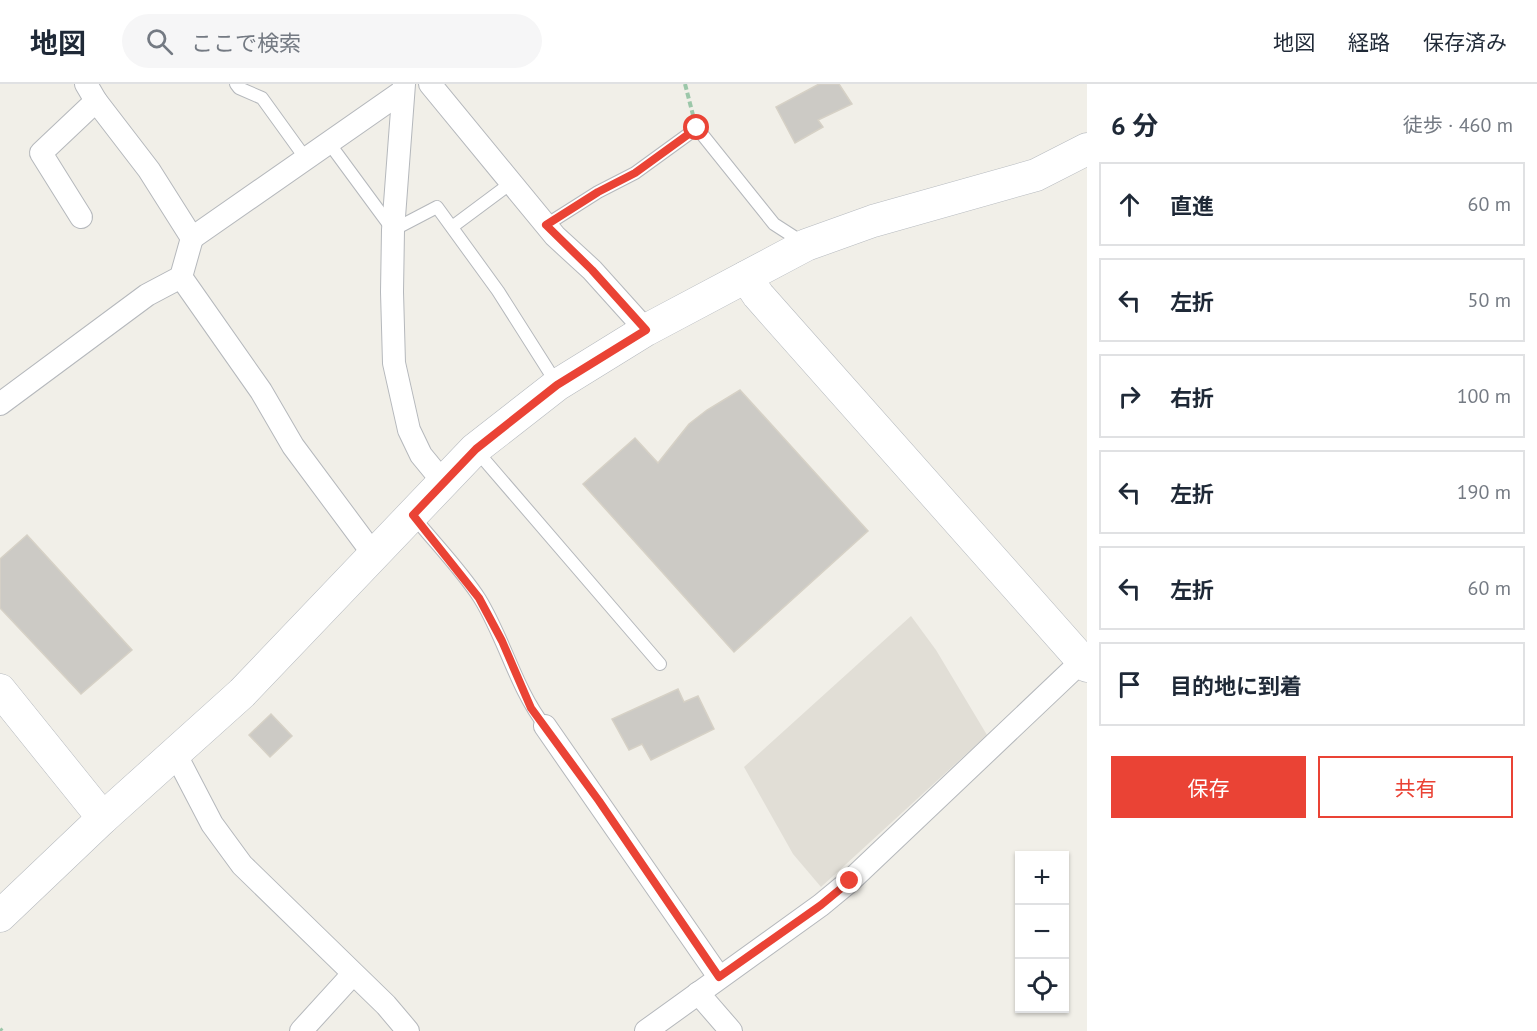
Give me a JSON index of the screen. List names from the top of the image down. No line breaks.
{"page":{"header":"地図","search":"ここで検索","nav":["地図","経路","保存済み"],"heading":["6 分","徒歩 · 460 m"],"list":[["直進","60 m"],["左折","50 m"],["右折","100 m"],["左折","190 m"],["左折","60 m"],"目的地に到着"],"buttons":["保存","共有"],"map_buttons":["+","−"]}}
